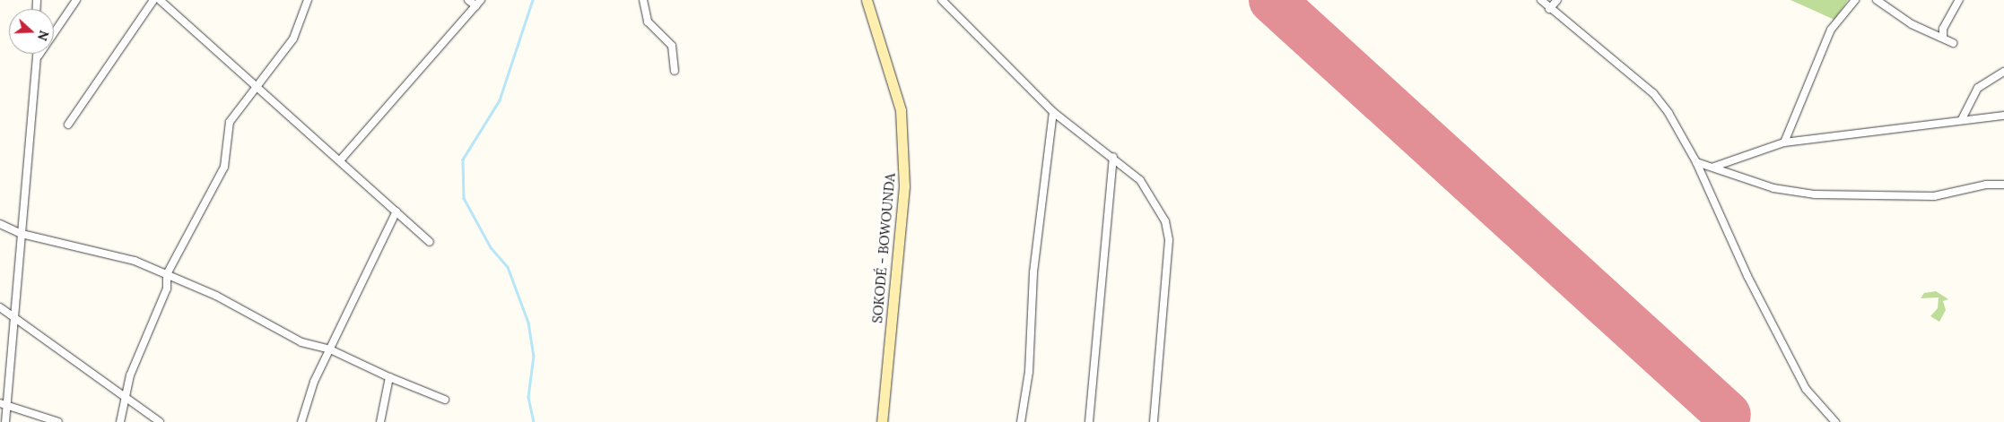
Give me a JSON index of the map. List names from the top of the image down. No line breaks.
{"streets":{"main road":["SOKODÉ - BOWOUNDA"]},"north":"right"}
